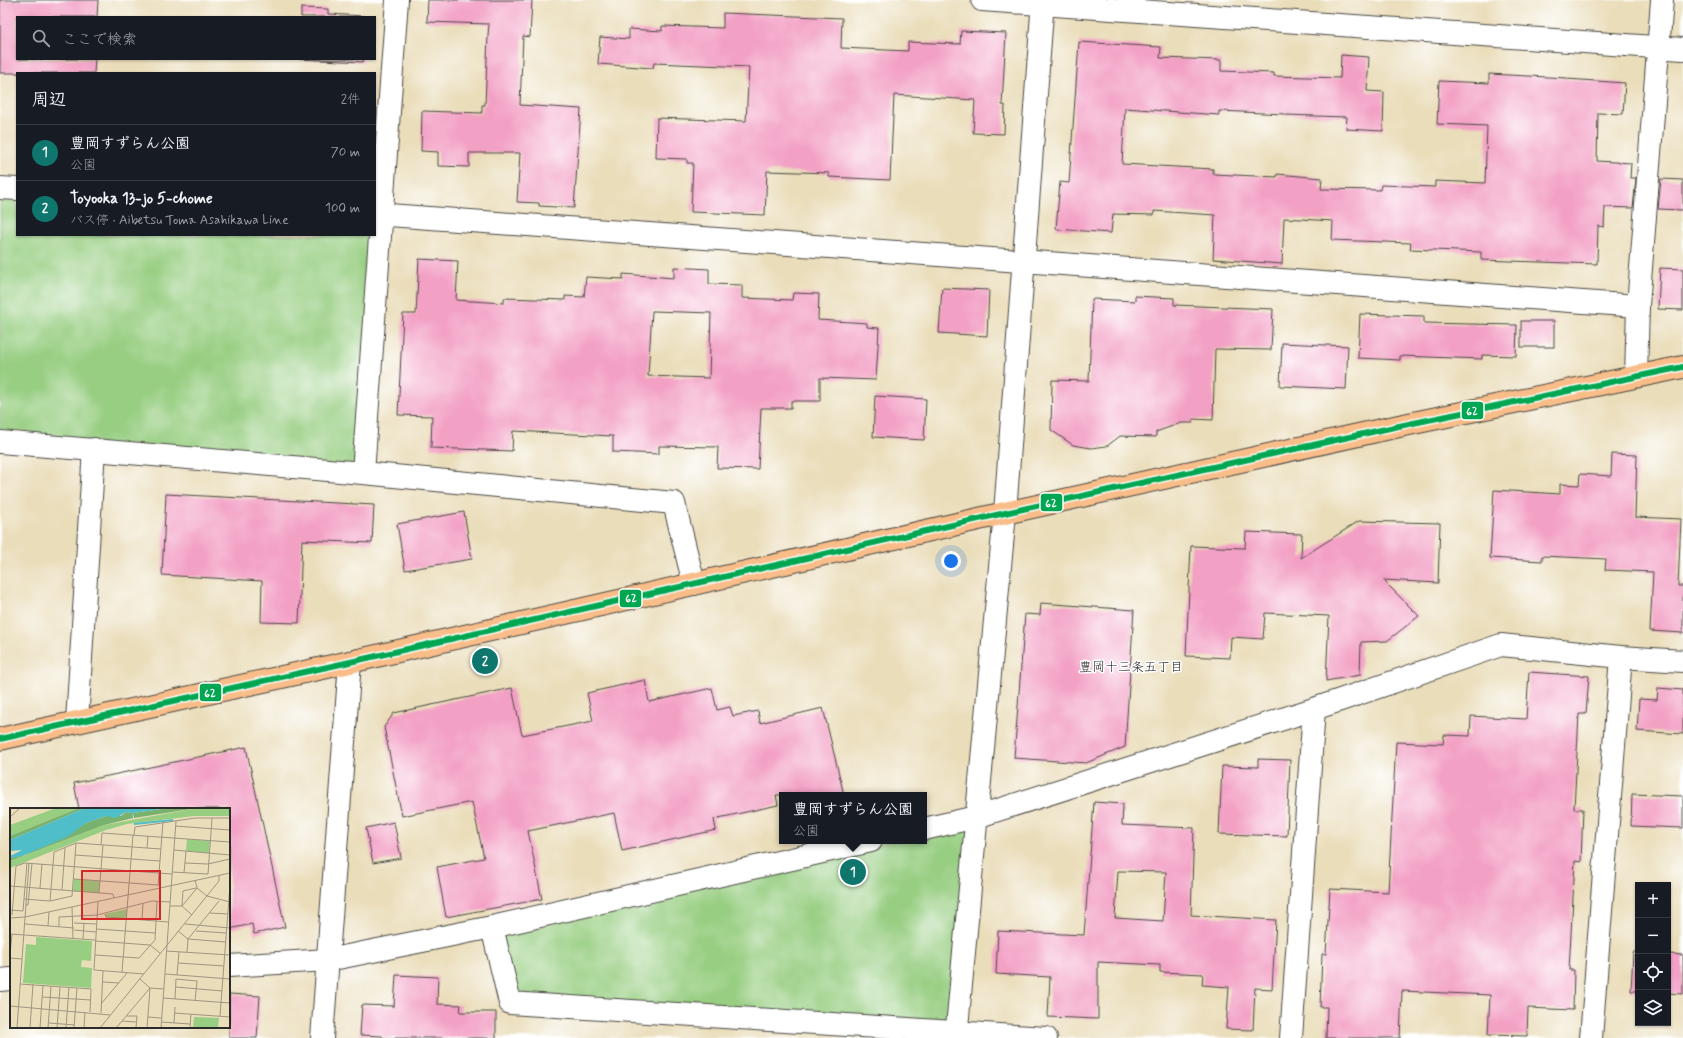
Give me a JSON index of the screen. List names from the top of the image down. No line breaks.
{"districts":["豊岡十三条五丁目"],"lines":["transit line 62"],"page":{"search":"ここで検索","heading":["周辺","2件"],"list":[{"mark":"1","name":"豊岡すずらん公園","note":"公園","value":"70 m"},{"mark":"2","name":"Toyooka 13-jo 5-chome","note":"バス停 · Aibetsu Toma Asahikawa Line","value":"100 m"}],"pins":["2","1"],"popup":["豊岡すずらん公園","公園"],"map_buttons":["+","−"]}}
